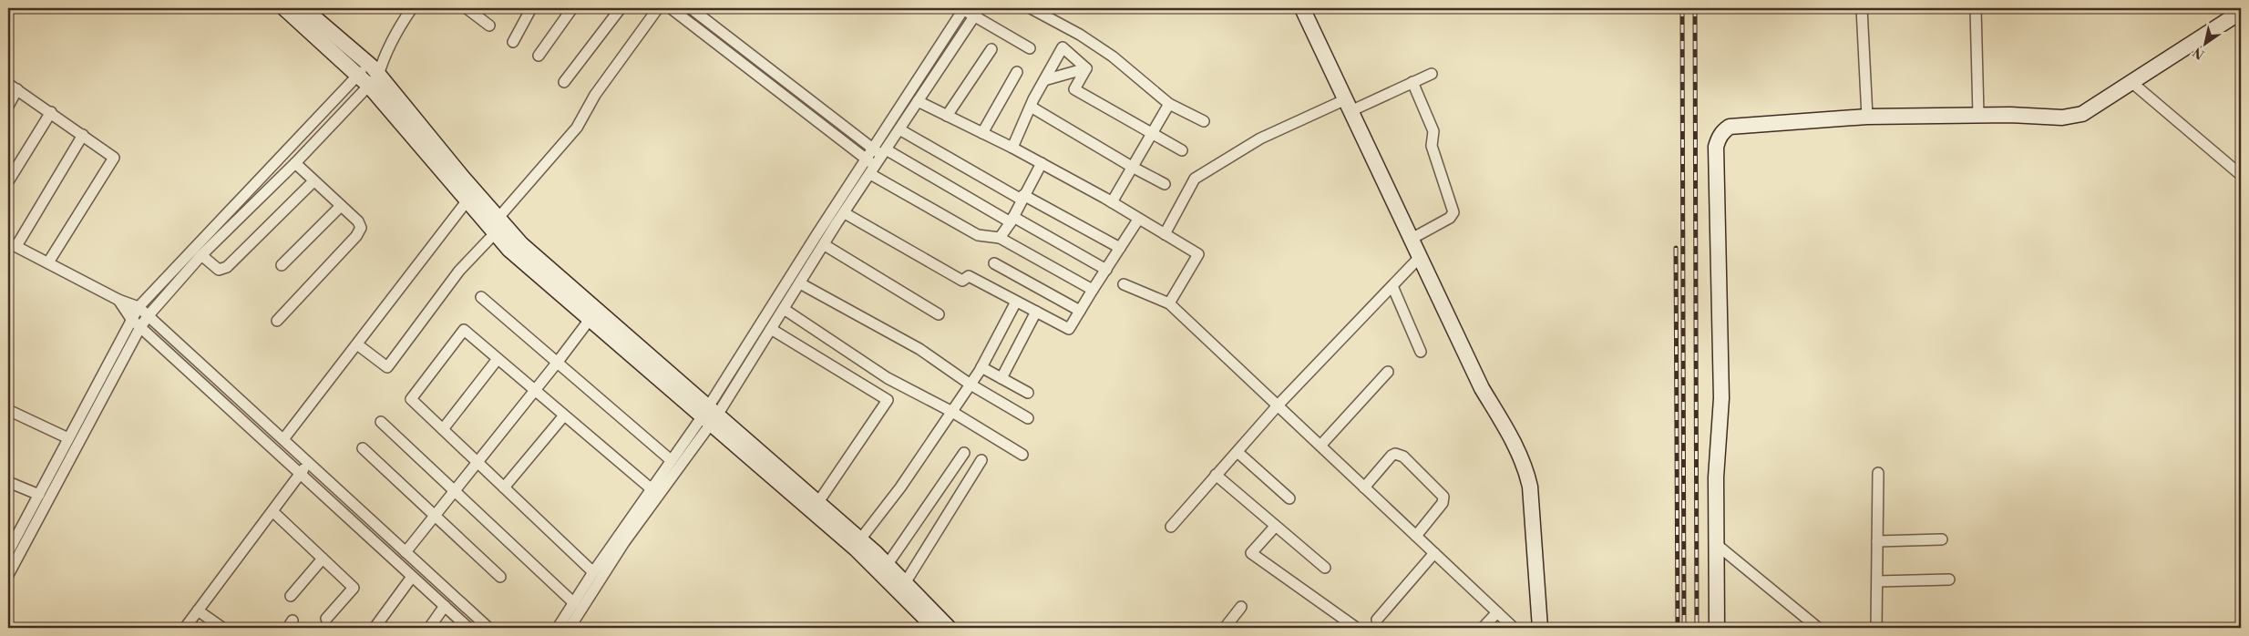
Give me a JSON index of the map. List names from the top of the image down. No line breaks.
{"north":"bottom left"}
